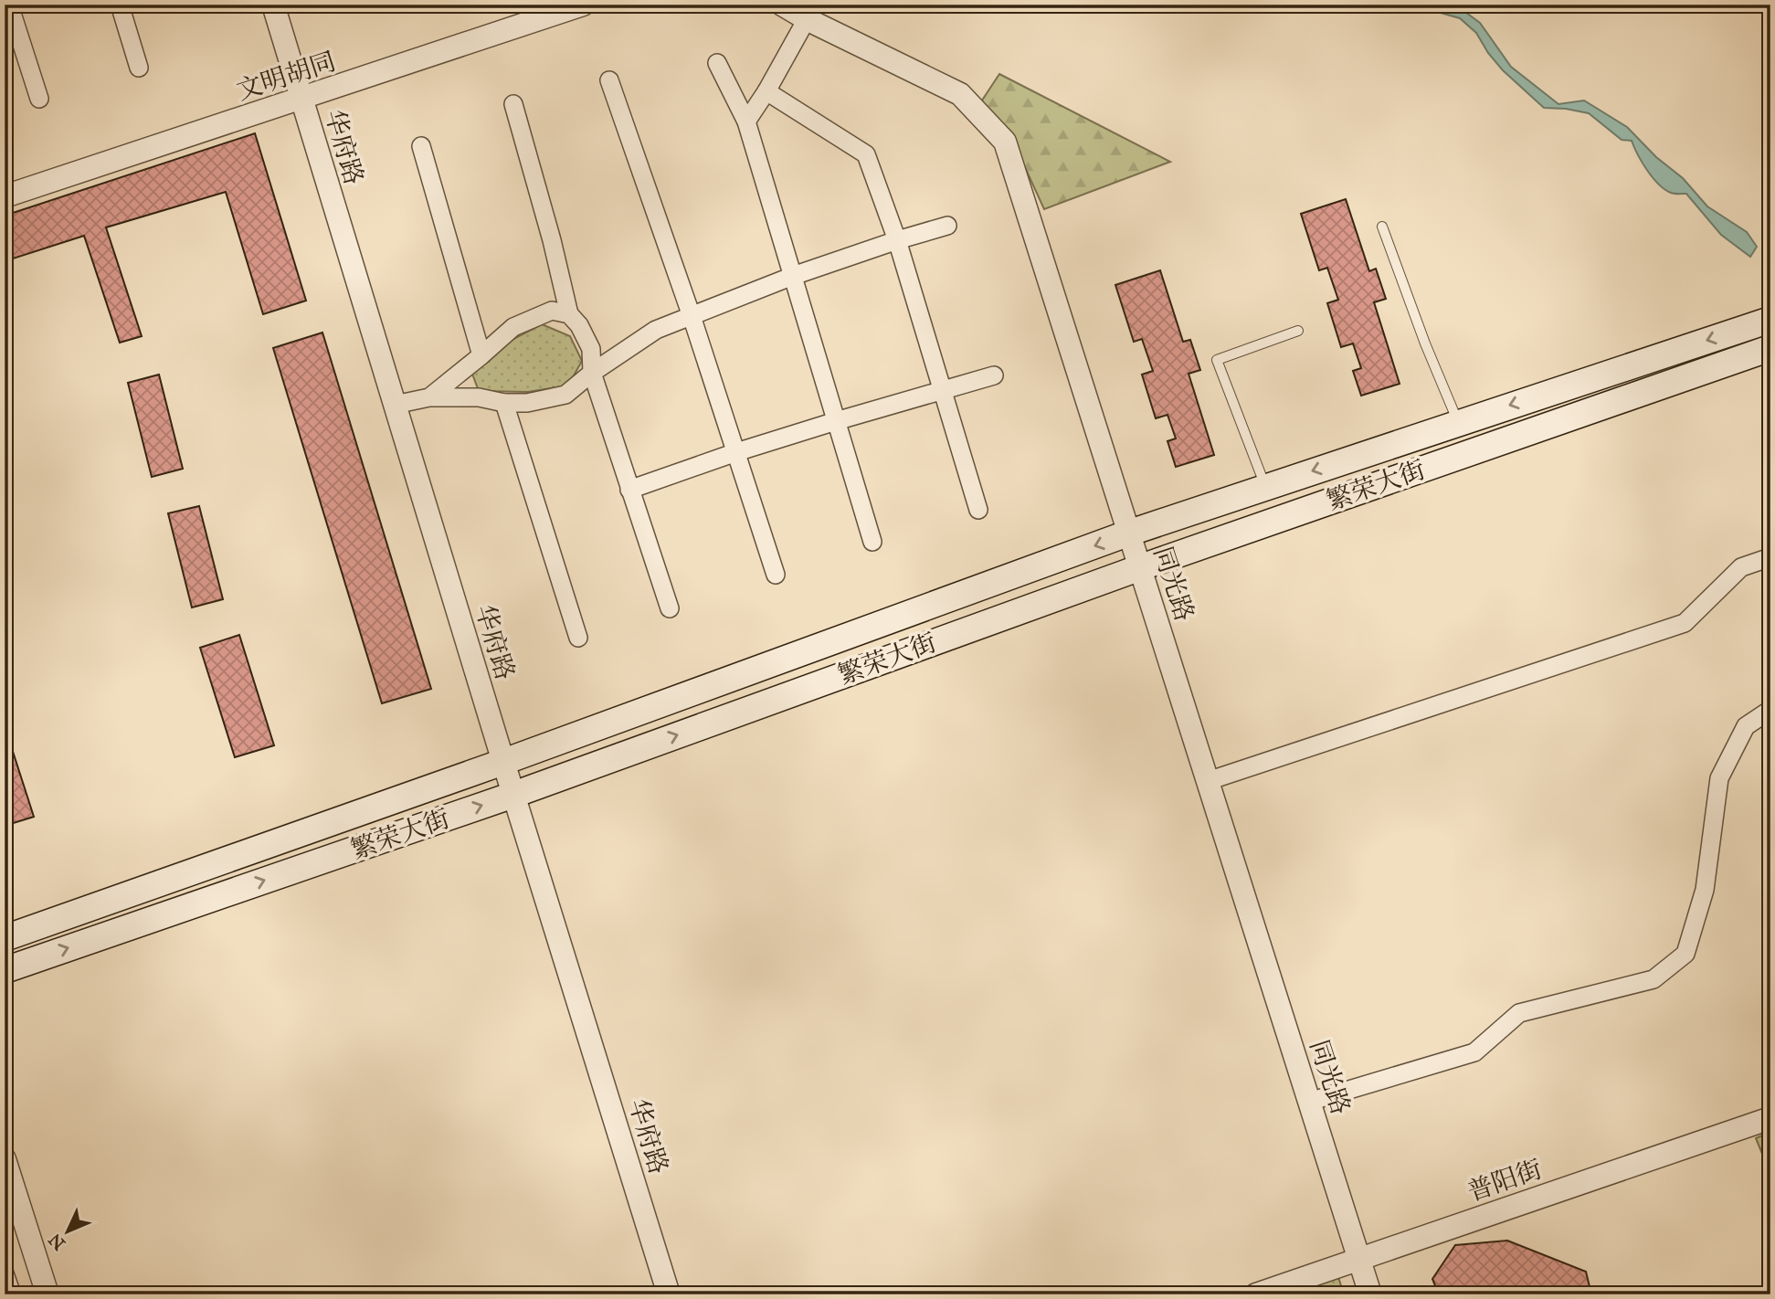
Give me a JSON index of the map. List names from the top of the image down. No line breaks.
{"streets":{"main road":["繁荣大街"],"street":["文明胡同","华府路","同光路","普阳街"]},"crossings":[["文明胡同","华府路"],["华府路","繁荣大街"],["繁荣大街","同光路"],["同光路","普阳街"]],"north":"bottom left"}
